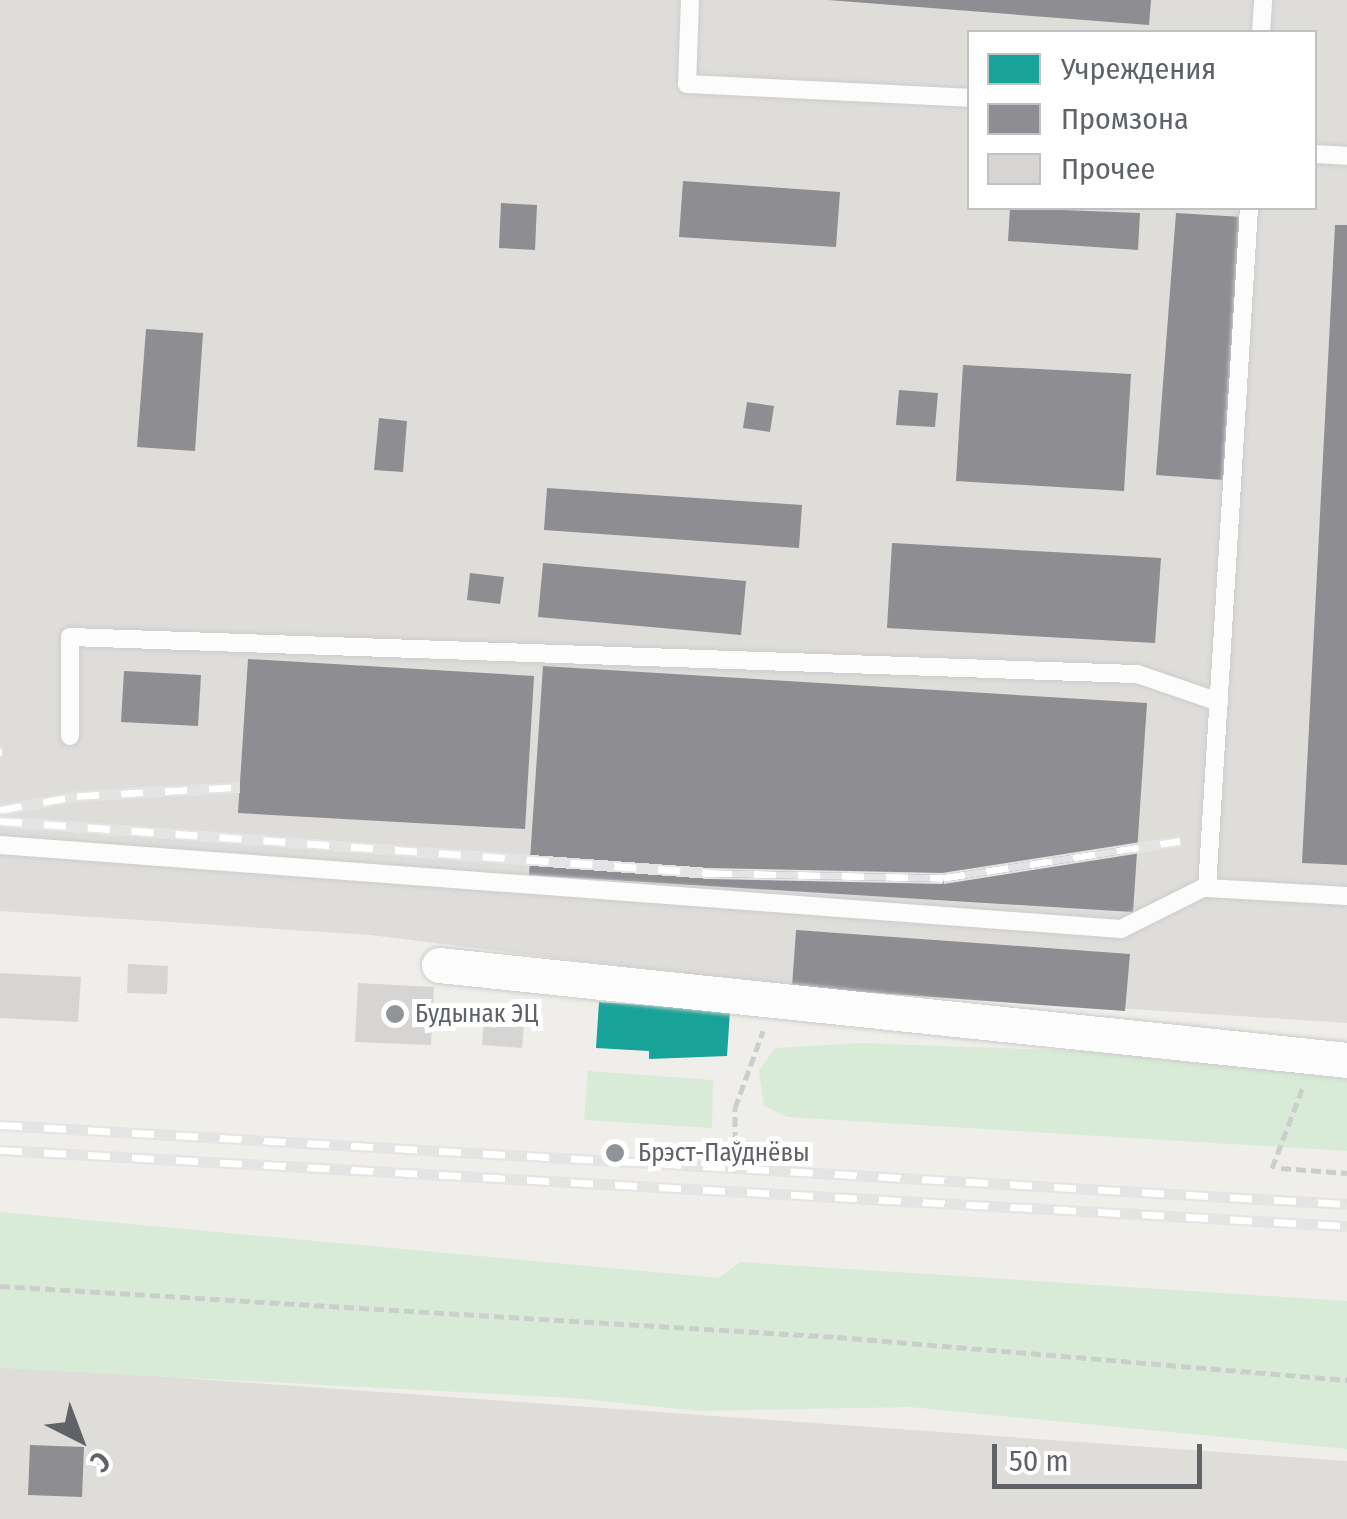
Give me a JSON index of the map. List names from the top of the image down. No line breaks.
{"places":["Будынак ЭЦ","Брэст-Паўднёвы"],"legend":["Учреждения","Промзона","Прочее"],"scale_bar":"50 m","north":"bottom right"}
